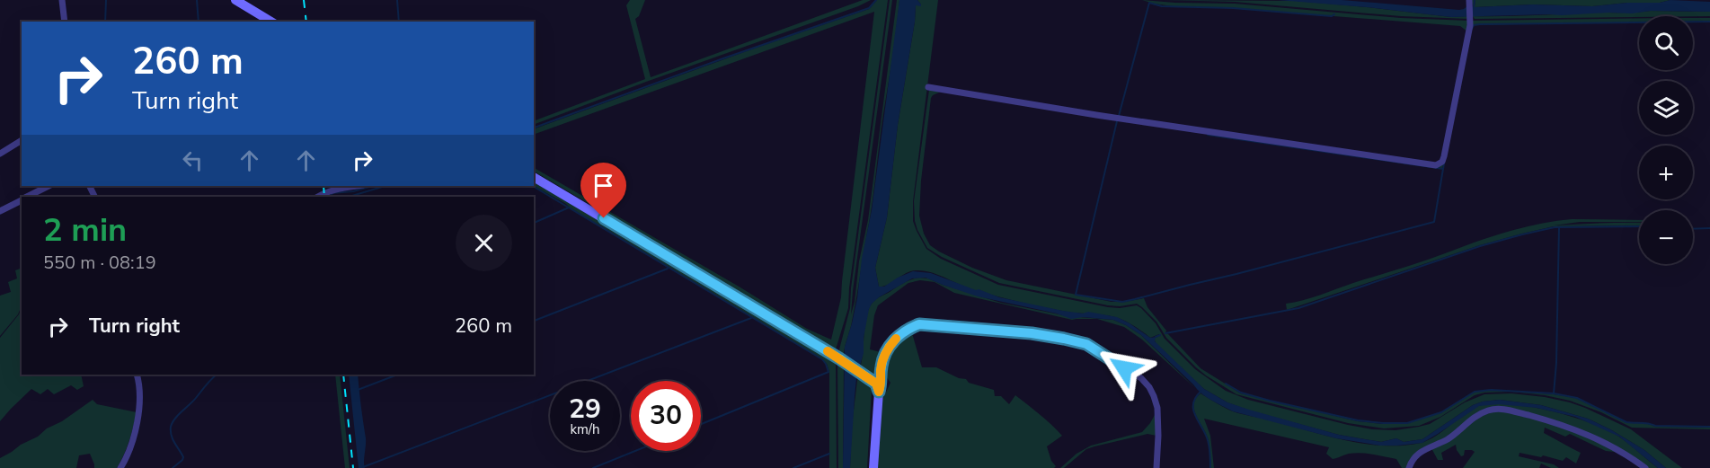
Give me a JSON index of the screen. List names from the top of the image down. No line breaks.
{"page":{"map_buttons":["+","−"],"turn":["260 m","Turn right"],"heading":["2 min","550 m · 08:19"],"list":[{"name":"Turn right","value":"260 m"}],"speed":"29 km/h","limit":"30"}}
